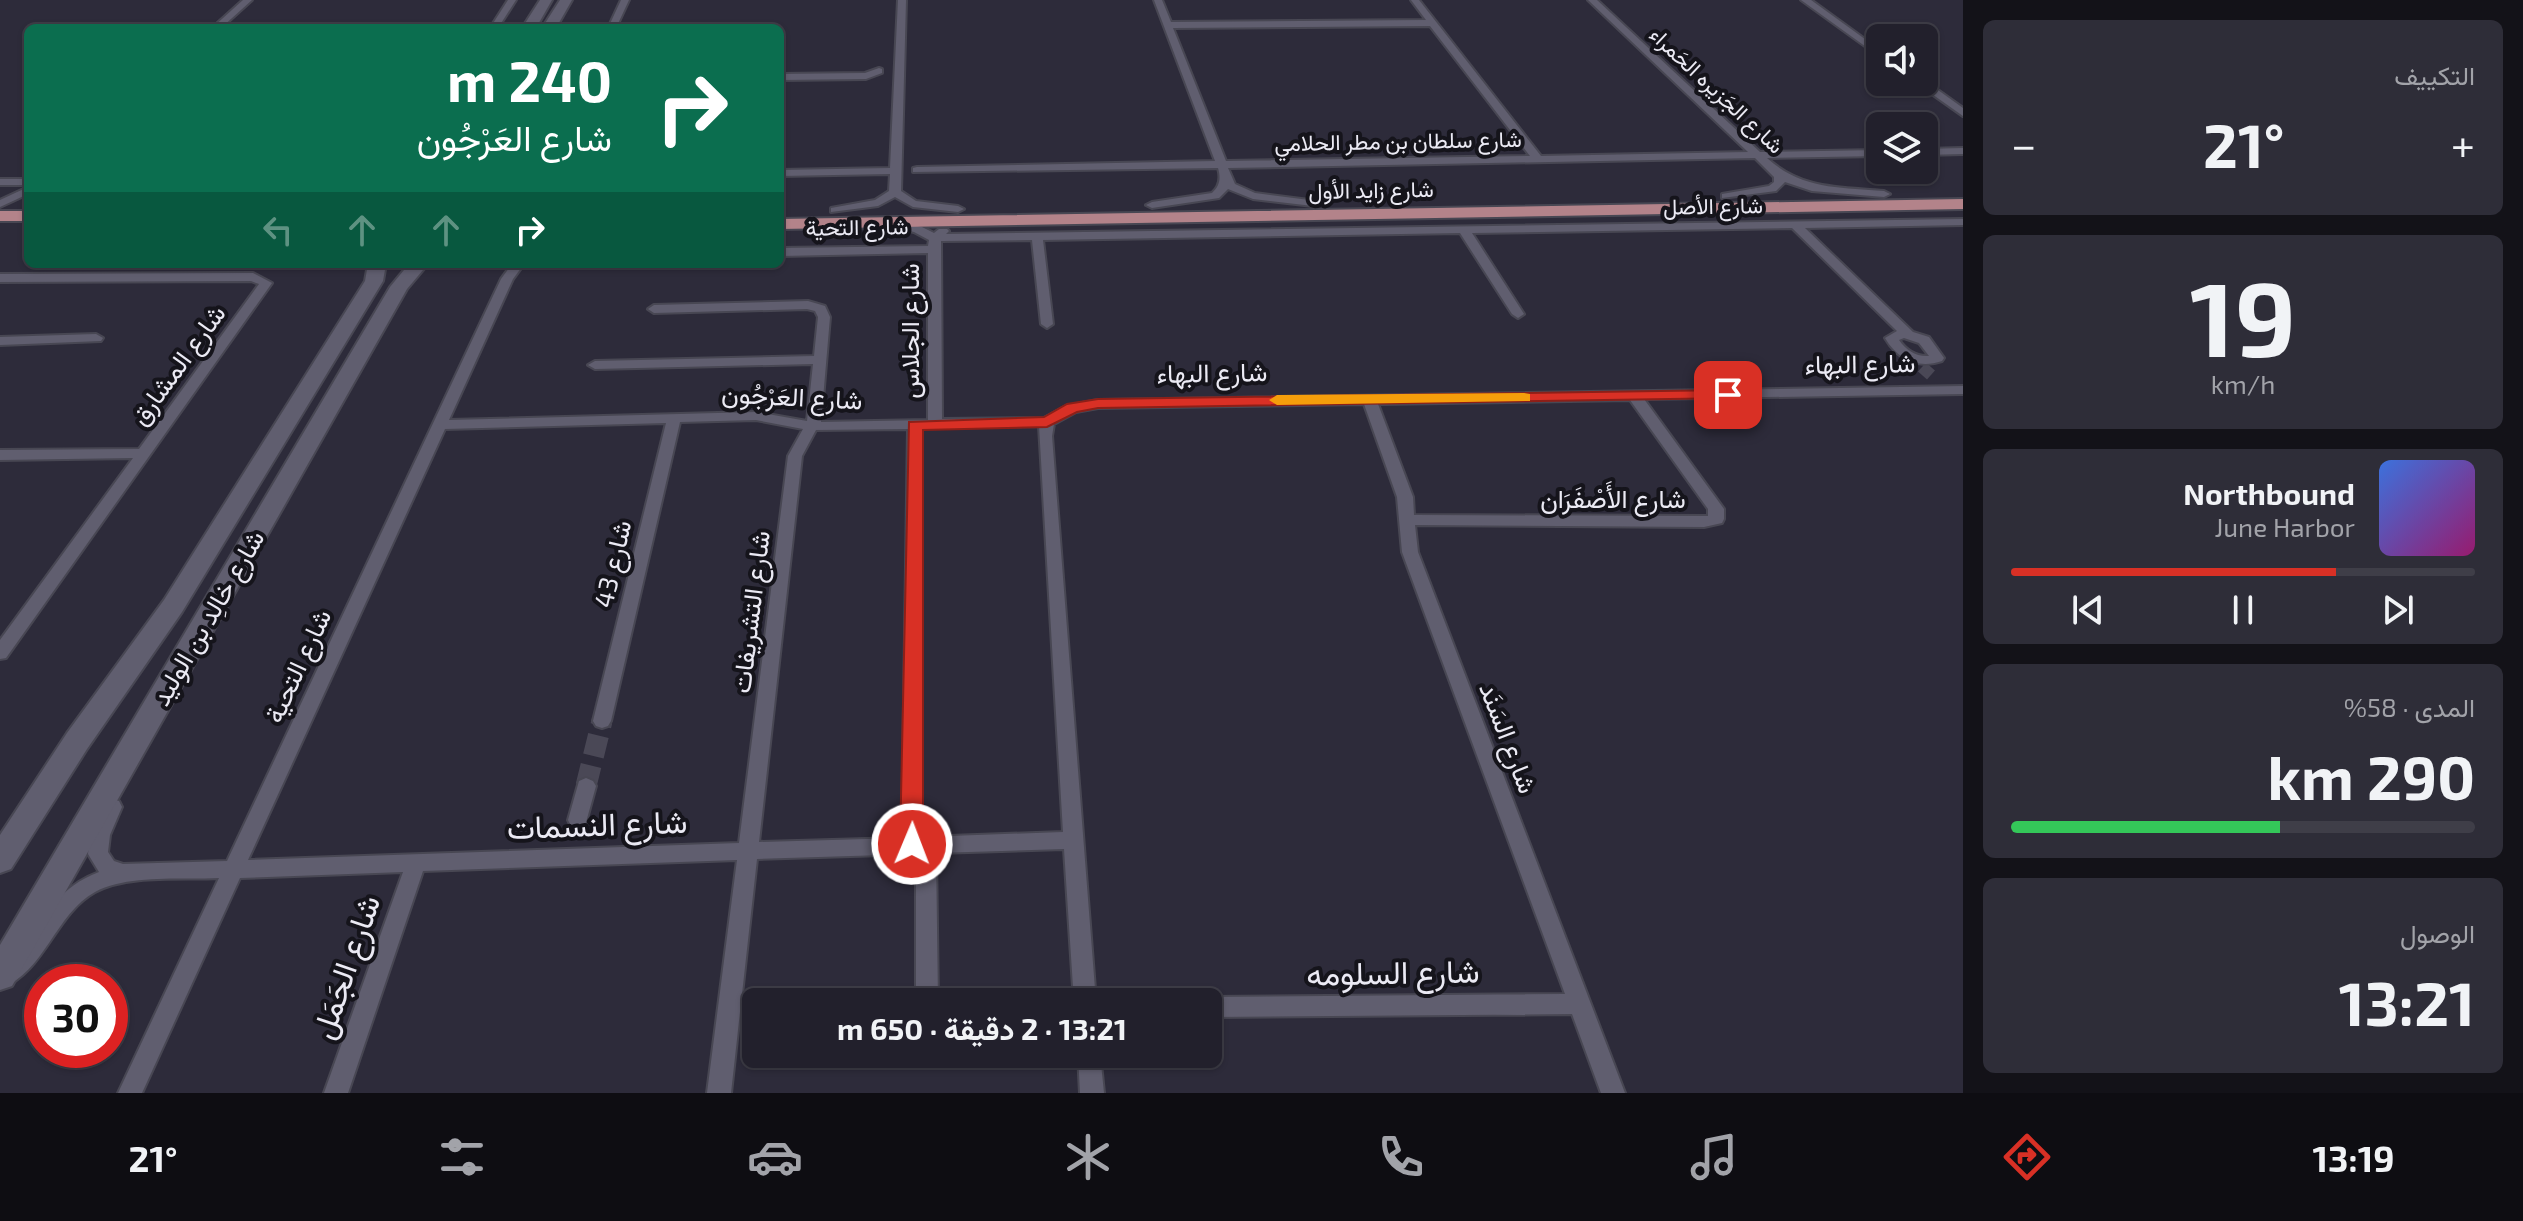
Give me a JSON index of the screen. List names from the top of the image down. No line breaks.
{"streets":{"main road":["شارع زايد الأول"],"street":["شارع الجَزيره الحَمراء","شارع سلطان بن مطر الحلامي","شارع الأصل","شارع التحية","شارع الجلاس","شارع البهاء","شارع المشارق","شارع العَرْجُون","شارع الأَصْفَرَان","شارع 43","شارع التشريفات","شارع خالِد بن الوليد","شارع السَنَد","شارع النسمات","شارع الجَمَل","شارع السلومه"]},"crossings":[["شارع الجَزيره الحَمراء","شارع سلطان بن مطر الحلامي"],["شارع الجَزيره الحَمراء","شارع زايد الأول"],["شارع زايد الأول","شارع الجلاس"],["شارع الأصل","شارع التحية"],["شارع الأصل","شارع الجلاس"],["شارع التحية","شارع الجلاس"],["شارع التحية","شارع العَرْجُون"],["شارع التحية","شارع النسمات"],["شارع الجلاس","شارع العَرْجُون"],["شارع البهاء","شارع العَرْجُون"],["شارع البهاء","شارع الأَصْفَرَان"],["شارع البهاء","شارع السَنَد"],["شارع العَرْجُون","شارع 43"],["شارع العَرْجُون","شارع التشريفات"],["شارع الأَصْفَرَان","شارع السَنَد"],["شارع التشريفات","شارع النسمات"],["شارع خالِد بن الوليد","شارع النسمات"],["شارع السَنَد","شارع السلومه"],["شارع النسمات","شارع الجَمَل"]],"page":{"tile":["التكييف",["19","km/h"],["المدى · 58%","290 km"],["الوصول","13:21"]],"turn":["240 m","شارع العَرْجُون"],"heat":["−","21°","+"],"song":["Northbound","June Harbor"],"limit":"30","trip":"13:21 · 2 دقيقة · 650 m","tabs":["13:19","21°"]}}
